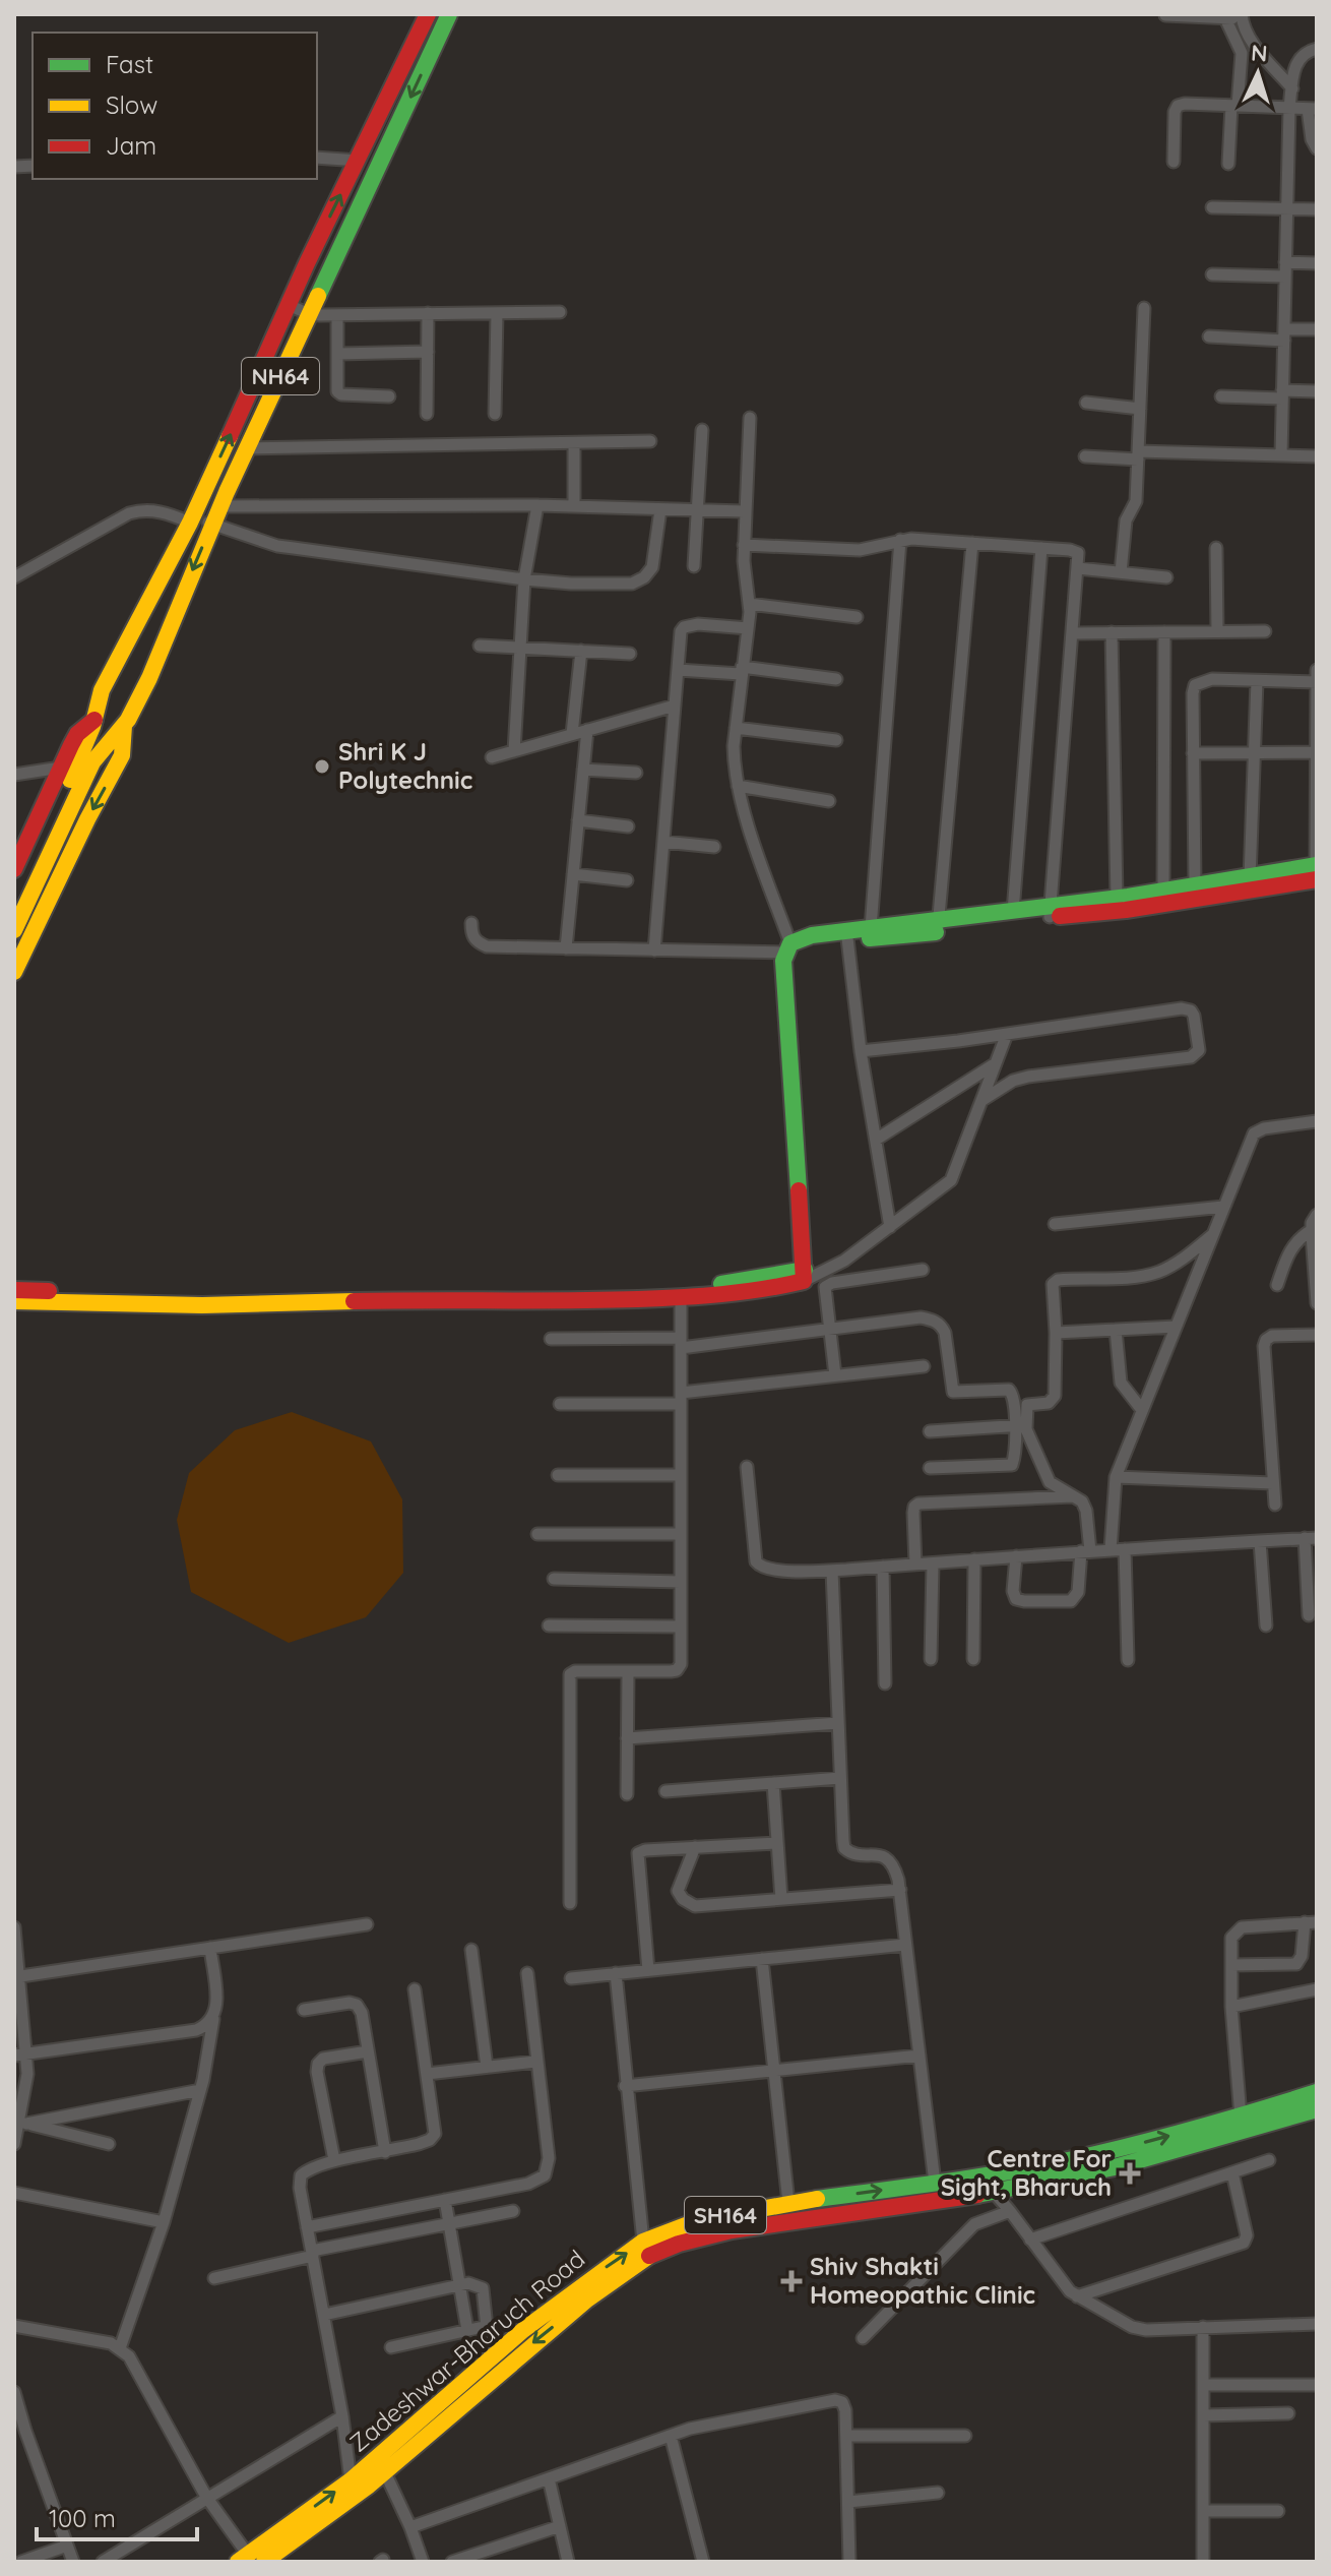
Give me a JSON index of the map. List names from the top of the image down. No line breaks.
{"streets":{"main road":["NH64","SH164","Zadeshwar-Bharuch Road"]},"places":{"other":["Shri K J Polytechnic"],"health":["Centre For Sight, Bharuch","Shiv Shakti Homeopathic Clinic"]},"legend":["Fast","Slow","Jam"],"scale_bar":"100 m","north":"top"}
